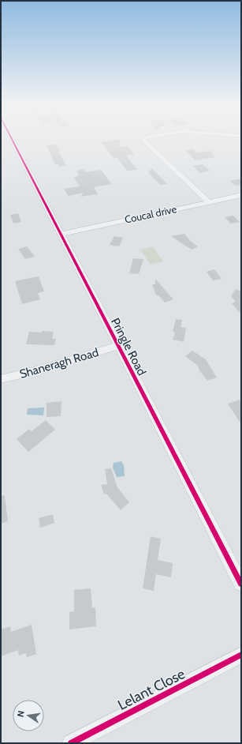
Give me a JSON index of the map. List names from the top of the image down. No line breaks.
{"streets":{"street":["Coucal drive","Pringle Road","Shaneragh Road","Lelant Close"]},"crossings":[["Coucal drive","Pringle Road"],["Pringle Road","Shaneragh Road"]],"north":"left"}
